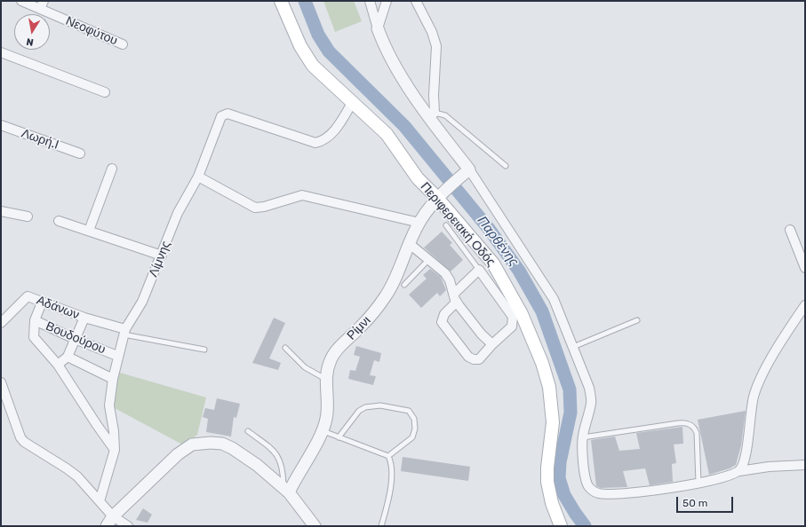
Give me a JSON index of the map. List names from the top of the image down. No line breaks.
{"streets":{"main road":["Περιφερειακή Οδός"],"street":["Νεοφύτου","Λωρή.Ι","Λίμνης","Αδάνων","Ρίμνι","Βουδούρου"]},"crossings":[["Περιφερειακή Οδός","Λίμνης"],["Περιφερειακή Οδός","Ρίμνι"],["Λίμνης","Αδάνων"],["Λίμνης","Βουδούρου"]],"water":["Παρθένης"],"scale_bar":"50 m","north":"bottom"}
